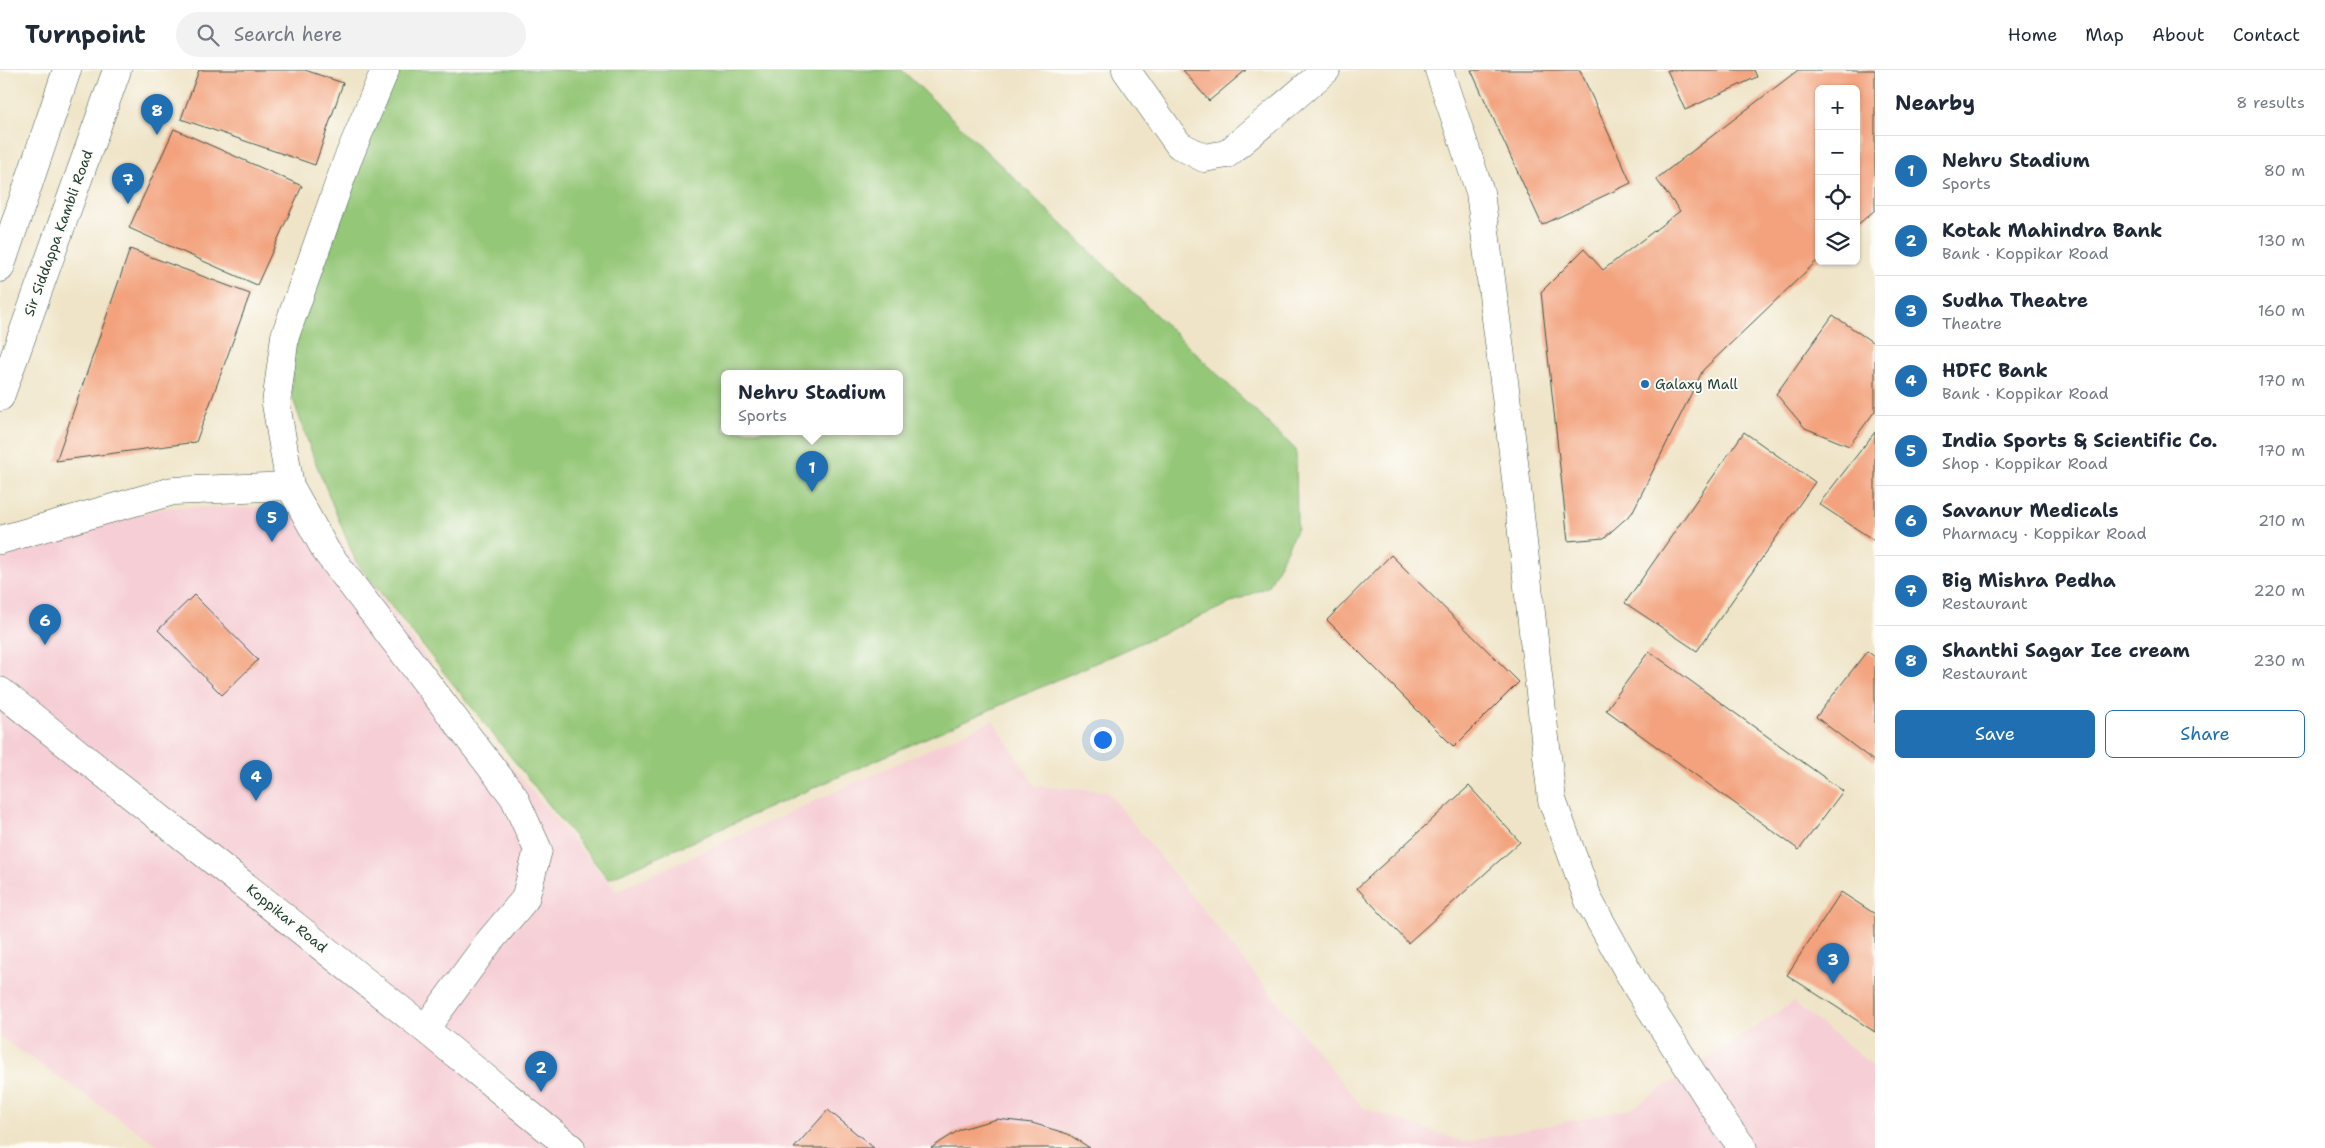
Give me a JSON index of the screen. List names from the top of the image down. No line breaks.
{"streets":{"main road":["Sir Siddappa Kambli Road","Koppikar Road"]},"places":["Galaxy Mall"],"page":{"header":"Turnpoint","search":"Search here","nav":["Home","Map","About","Contact"],"heading":["Nearby","8 results"],"map_buttons":["+","−"],"pins":["8","7","1","5","6","4","3","2"],"list":[{"mark":"1","name":"Nehru Stadium","note":"Sports","value":"80 m"},{"mark":"2","name":"Kotak Mahindra Bank","note":"Bank · Koppikar Road","value":"130 m"},{"mark":"3","name":"Sudha Theatre","note":"Theatre","value":"160 m"},{"mark":"4","name":"HDFC Bank","note":"Bank · Koppikar Road","value":"170 m"},{"mark":"5","name":"India Sports & Scientific Co.","note":"Shop · Koppikar Road","value":"170 m"},{"mark":"6","name":"Savanur Medicals","note":"Pharmacy · Koppikar Road","value":"210 m"},{"mark":"7","name":"Big Mishra Pedha","note":"Restaurant","value":"220 m"},{"mark":"8","name":"Shanthi Sagar Ice cream","note":"Restaurant","value":"230 m"}],"popup":["Nehru Stadium","Sports"],"buttons":["Save","Share"]}}
